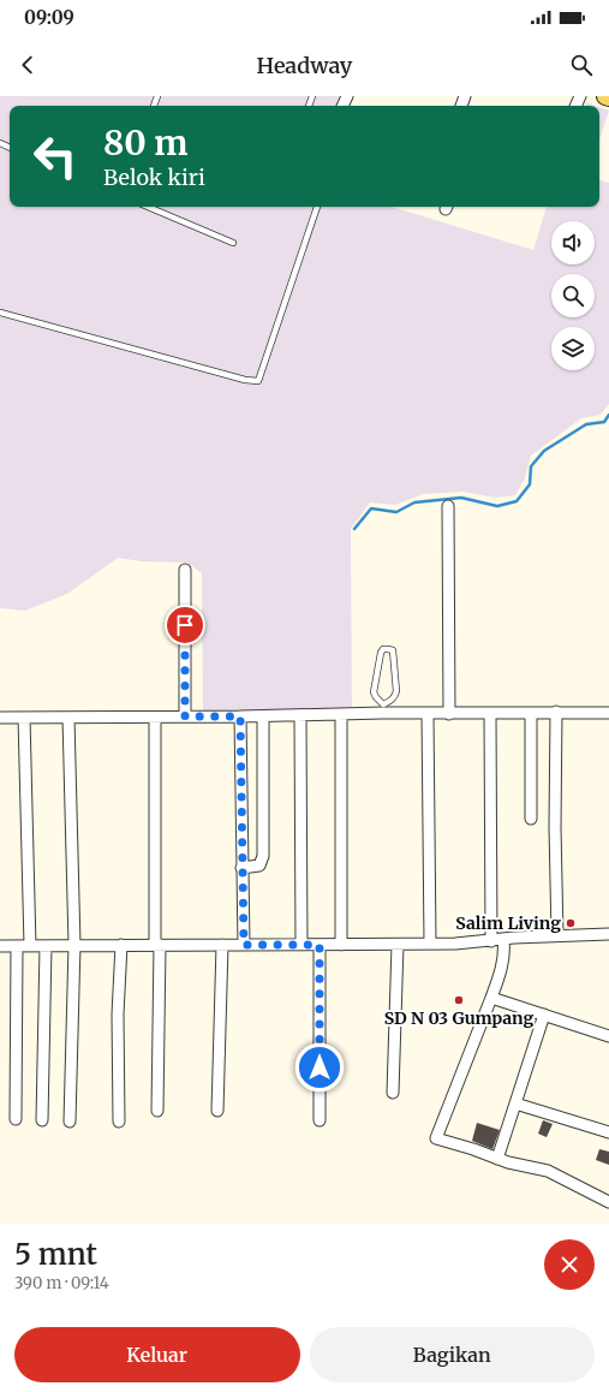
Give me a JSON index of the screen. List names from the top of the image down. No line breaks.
{"places":["Salim Living","SD N 03 Gumpang"],"page":{"status":"09:09","header":"Headway","turn":["80 m","Belok kiri"],"heading":["5 mnt","390 m · 09:14"],"buttons":["Keluar","Bagikan"]}}
